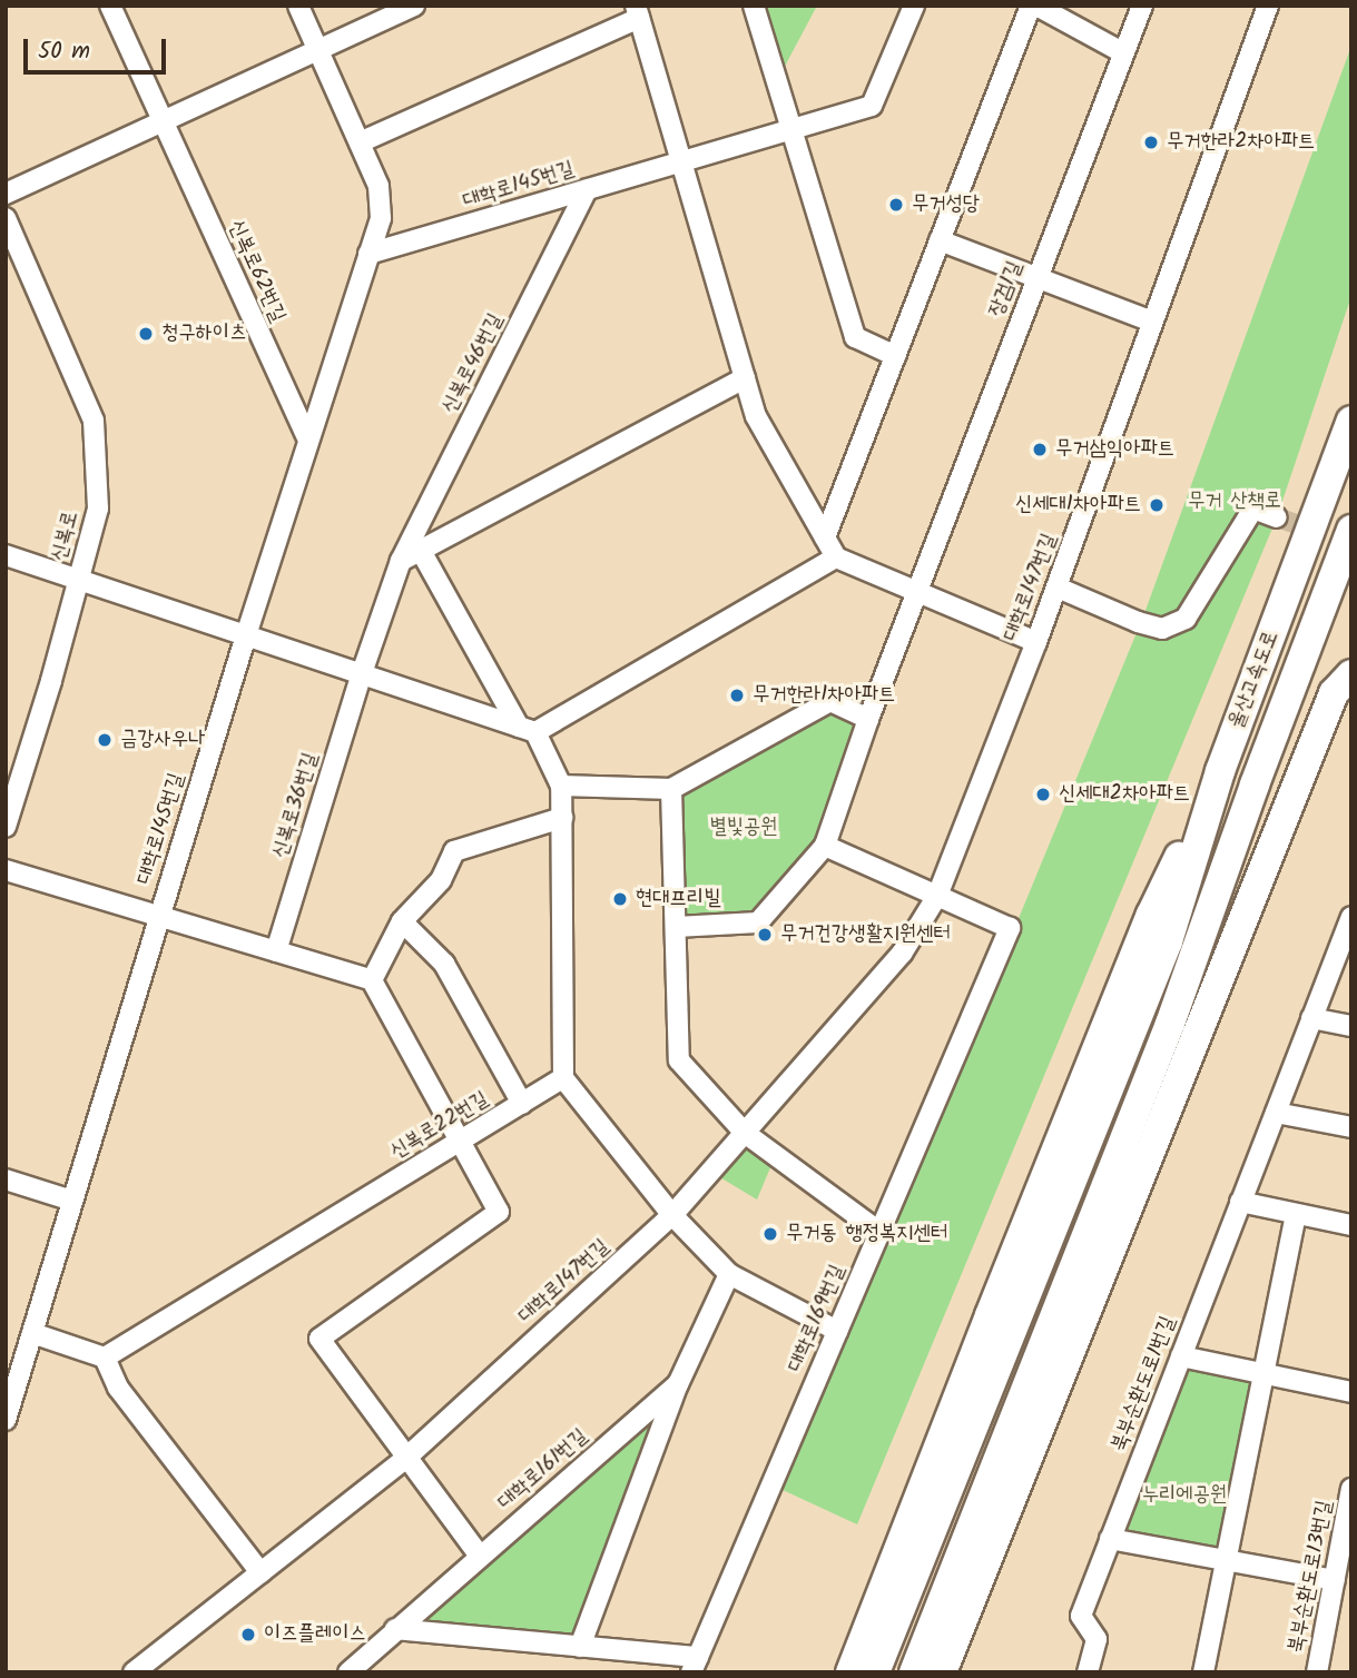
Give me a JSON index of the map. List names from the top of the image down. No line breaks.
{"streets":{"highway":["울산고속도로"],"street":["대학로145번길","신복로62번길","장검1길","신복로46번길","신복로","대학로147번길","신복로36번길","신복로22번길","대학로169번길","북부순환도로1번길","대학로161번길","북부순환도로13번길"]},"crossings":[["대학로145번길","신복로62번길"],["대학로145번길","신복로46번길"],["신복로46번길","신복로36번길"],["대학로147번길","대학로169번길"]],"parks":["무거 산책로","별빛공원","누리에공원"],"places":["무거한라2차아파트","무거성당","청구하이츠","무거삼익아파트","신세대1차아파트","무거한라1차아파트","금강사우나","신세대2차아파트","현대프리빌","무거건강생활지원센터","무거동 행정복지센터","이즈플레이스"],"scale_bar":"50 m"}
